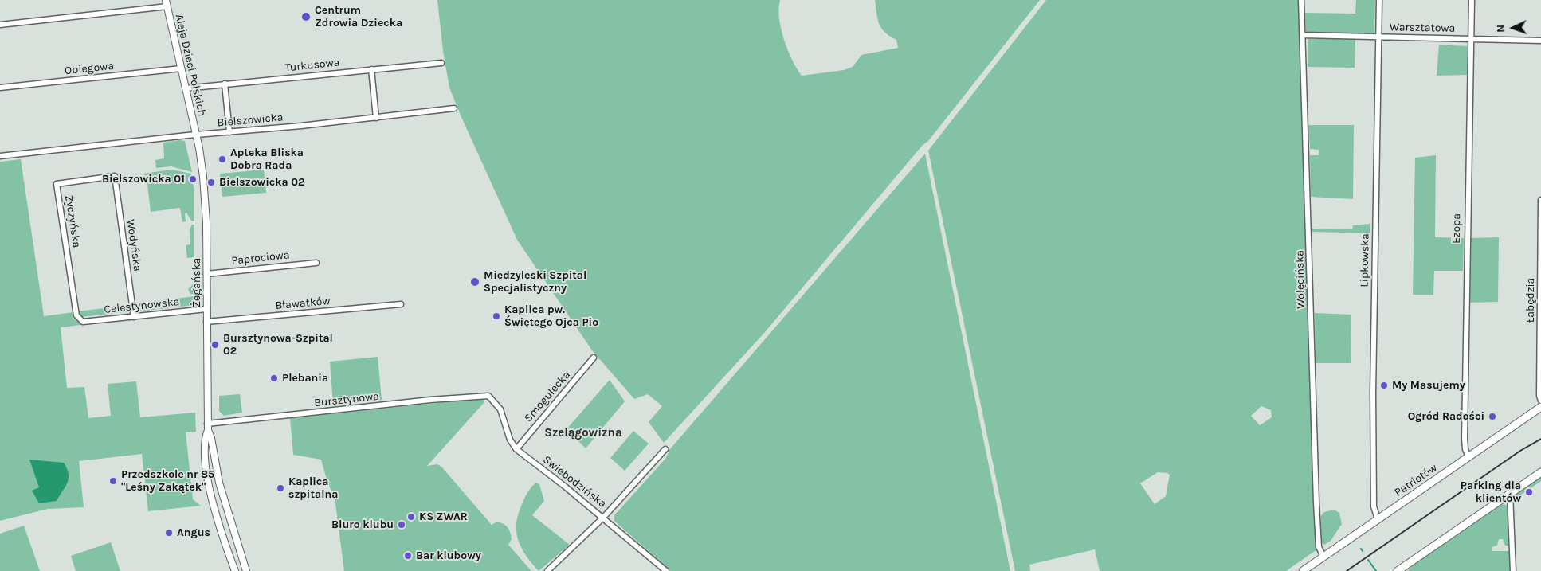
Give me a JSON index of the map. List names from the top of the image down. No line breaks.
{"streets":{"main road":["Patriotów"],"street":["Warsztatowa","Aleja Dzieci Polskich","Turkusowa","Obiegowa","Bielszowicka","Życzyńska","Ezopa","Wodyńska","Paprociowa","Lipkowska","Wolęcińska","Żegańska","Łabędzia","Bławatków","Celestynowska","Smogulecka","Bursztynowa","Świebodzińska"]},"crossings":[["Warsztatowa","Ezopa"],["Warsztatowa","Lipkowska"],["Warsztatowa","Wolęcińska"],["Aleja Dzieci Polskich","Turkusowa"],["Aleja Dzieci Polskich","Obiegowa"],["Aleja Dzieci Polskich","Bielszowicka"],["Aleja Dzieci Polskich","Żegańska"],["Bielszowicka","Żegańska"],["Życzyńska","Wodyńska"],["Życzyńska","Celestynowska"],["Ezopa","Patriotów"],["Wodyńska","Celestynowska"],["Paprociowa","Żegańska"],["Lipkowska","Patriotów"],["Wolęcińska","Patriotów"],["Żegańska","Bławatków"],["Żegańska","Celestynowska"],["Żegańska","Bursztynowa"],["Smogulecka","Świebodzińska"],["Bursztynowa","Świebodzińska"]],"districts":["Szelągowizna"],"places":["Centrum Zdrowia Dziecka","Apteka Bliska Dobra Rada","Bielszowicka 01","Bielszowicka 02","Międzyleski Szpital Specjalistyczny","Kaplica pw. Świętego Ojca Pio","Bursztynowa-Szpital 02","Plebania","My Masujemy","Ogród Radości","Przedszkole nr 85 \"Leśny Zakątek\"","Kaplica szpitalna","Parking dla klientów","KS ZWAR","Biuro klubu","Angus","Bar klubowy"],"north":"left"}
